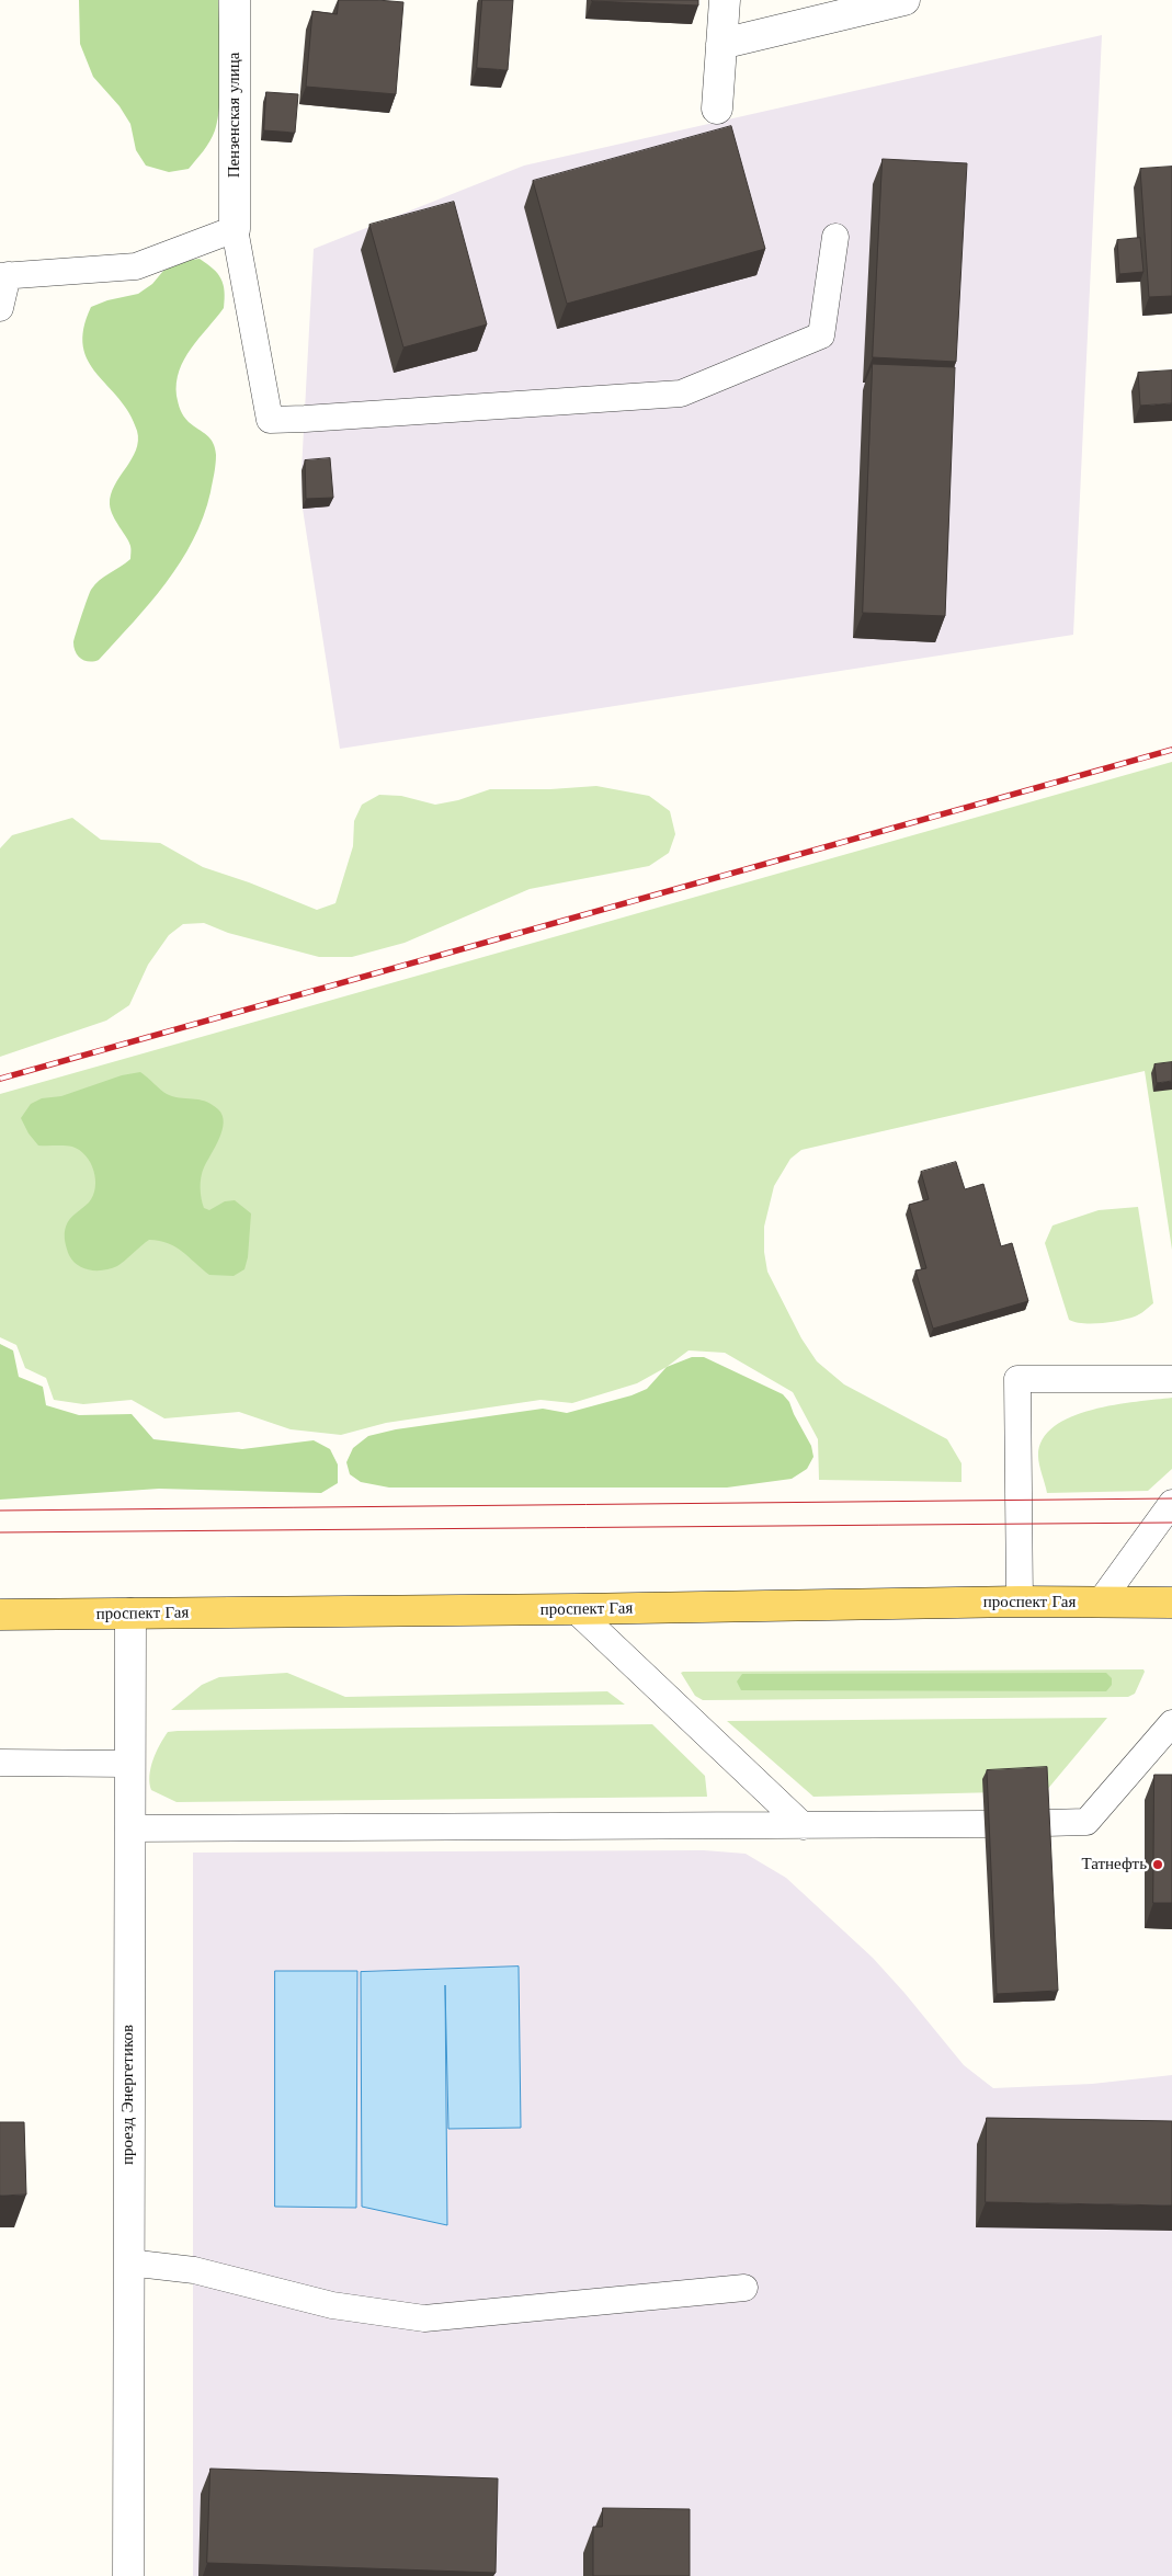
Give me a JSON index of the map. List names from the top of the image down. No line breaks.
{"streets":{"main road":["проспект Гая"],"street":["Пензенская улица","проезд Энергетиков"]},"crossings":[["проспект Гая","проезд Энергетиков"]],"places":["Татнефть"]}
